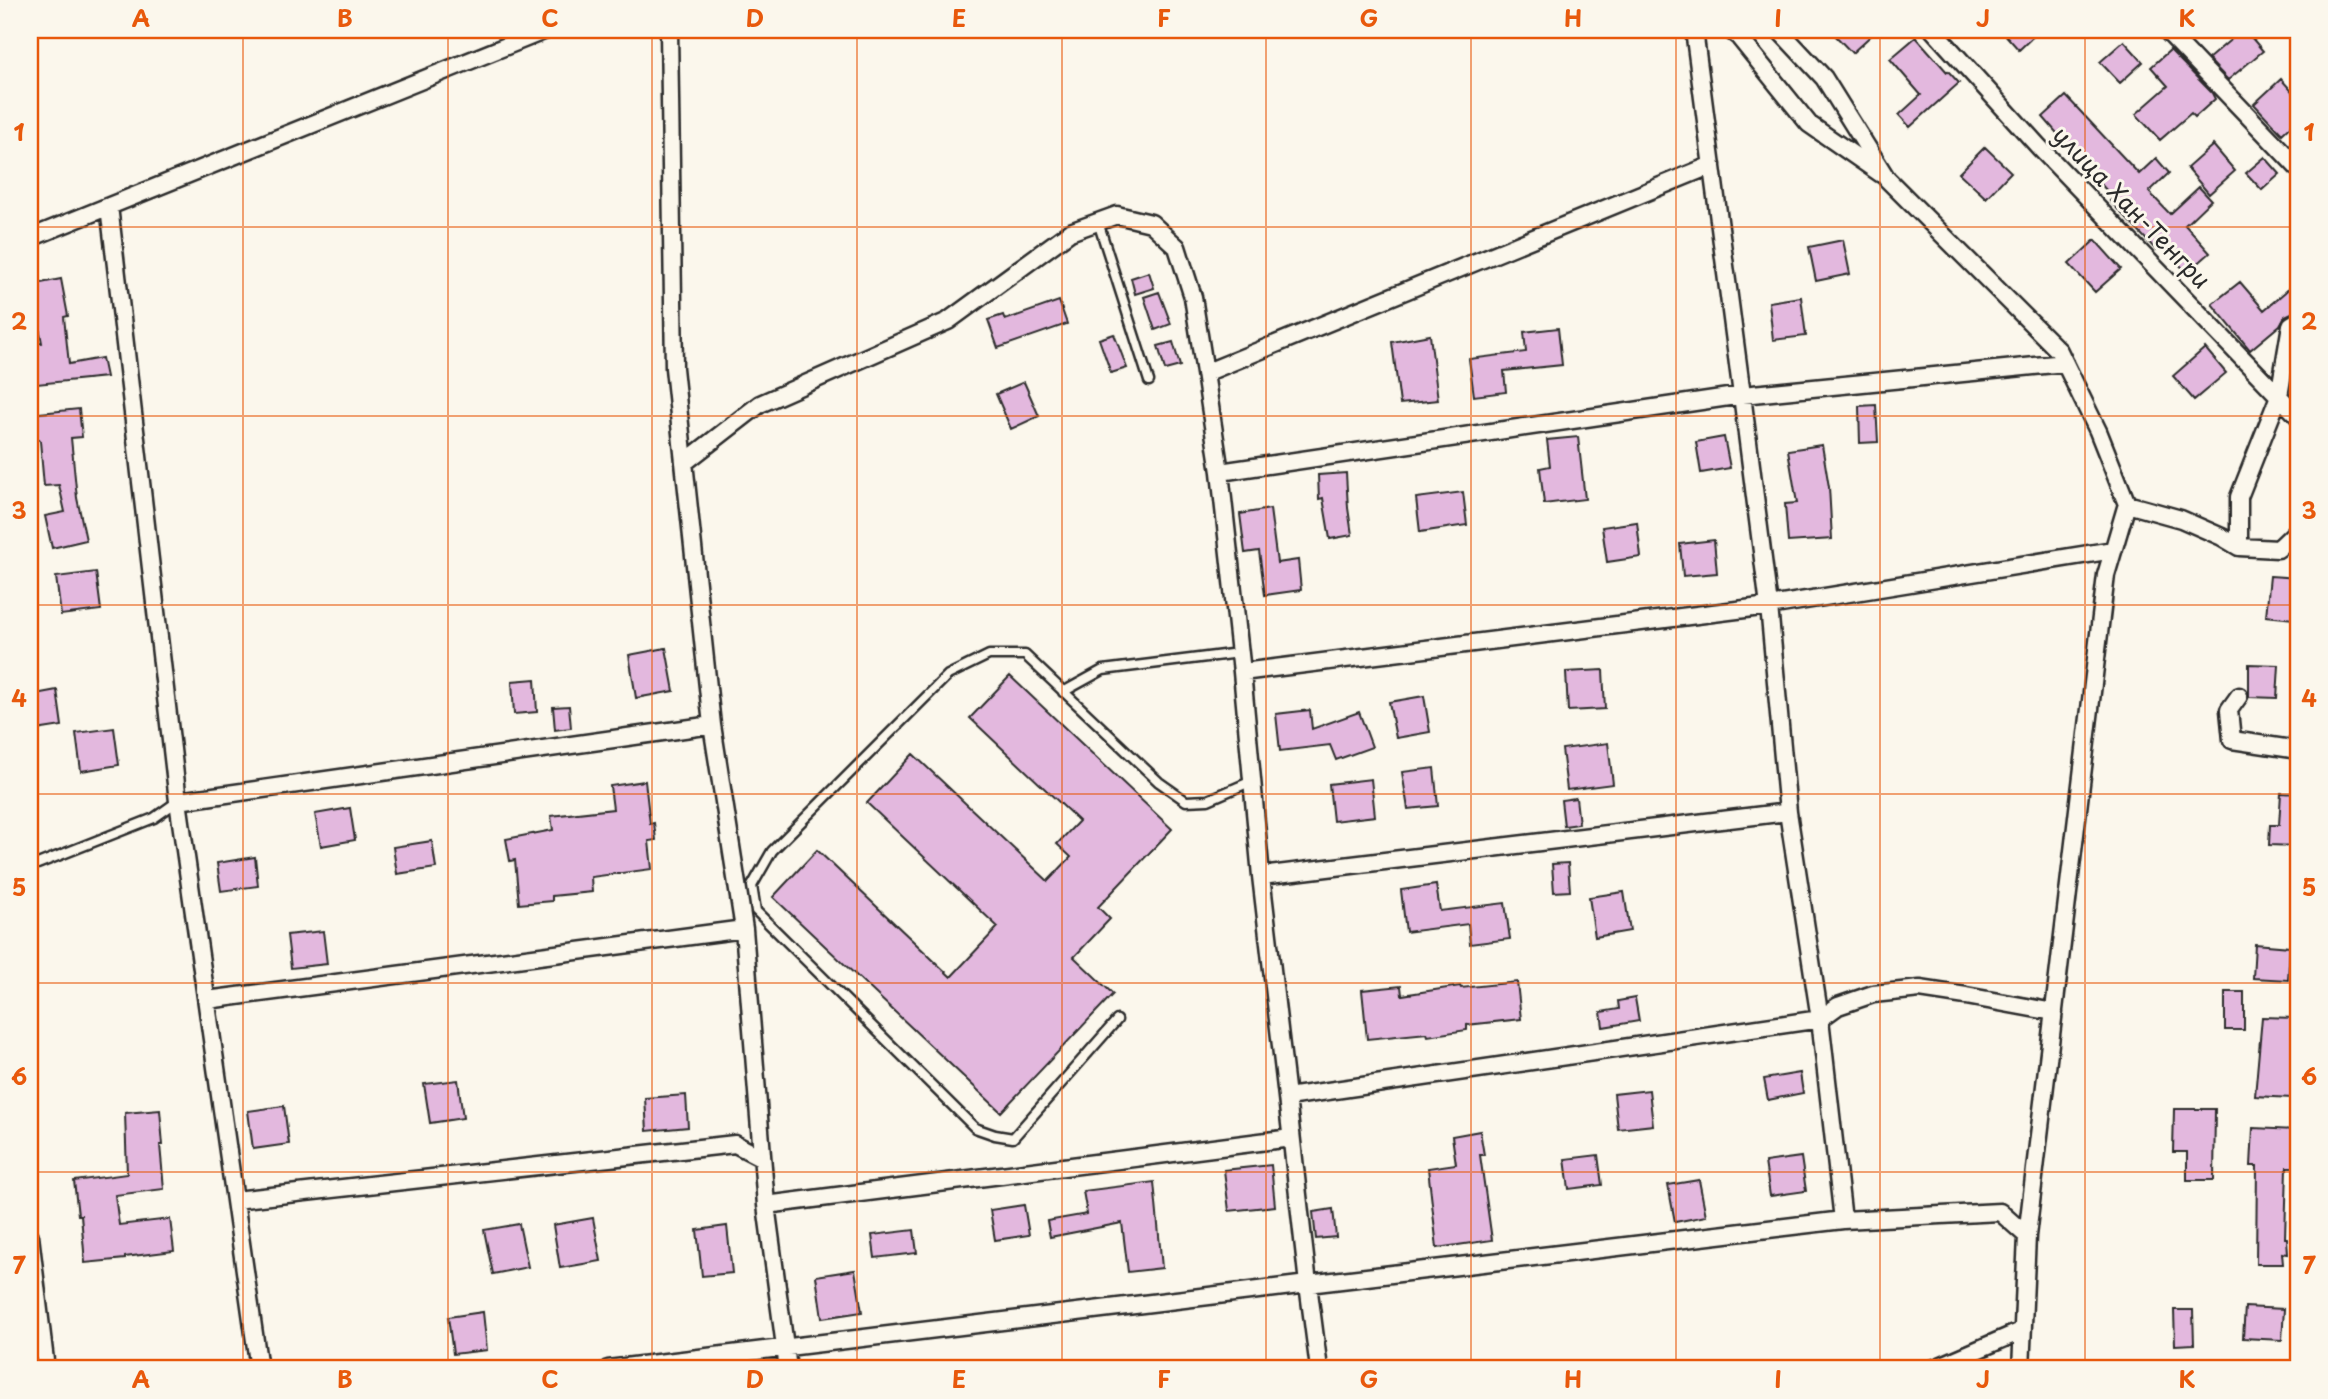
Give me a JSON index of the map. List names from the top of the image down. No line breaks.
{"streets":{"street":["улица Хан-Тенгри"]},"grid":{"columns":["A","B","C","D","E","F","G","H","I","J","K"],"rows":["1","2","3","4","5","6","7"]}}
